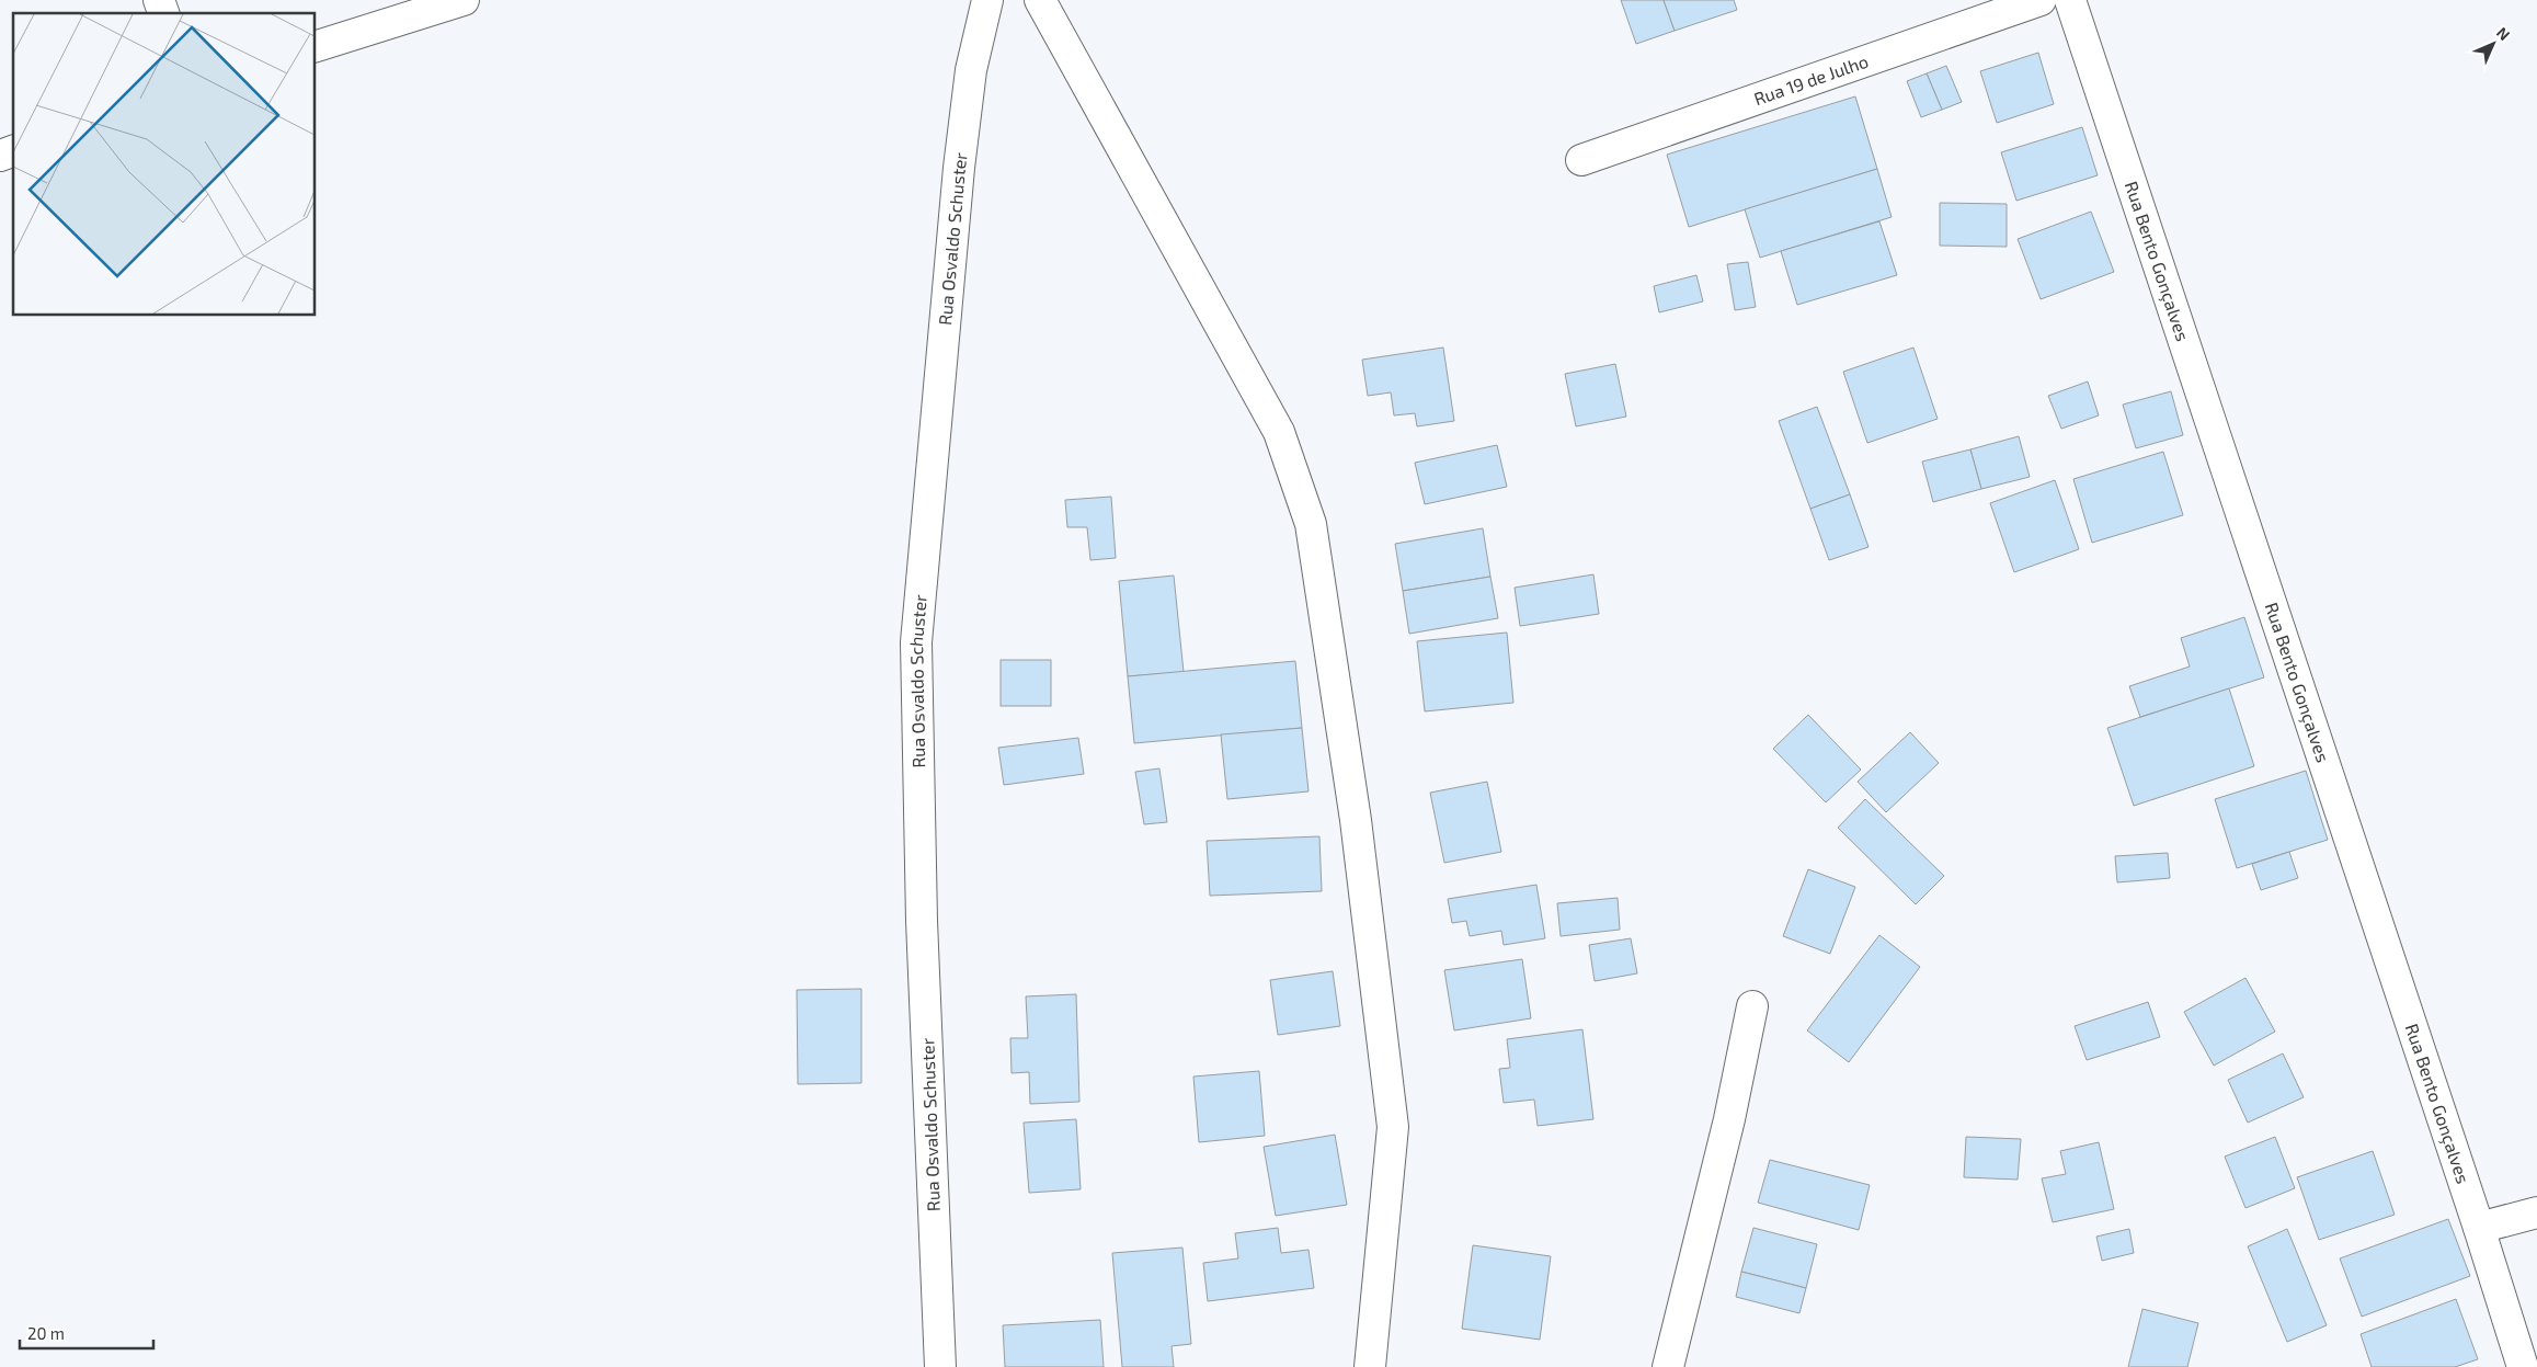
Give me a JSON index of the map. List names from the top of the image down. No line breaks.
{"streets":{"street":["Rua 19 de Julho","Rua Osvaldo Schuster","Rua Bento Gonçalves"]},"scale_bar":"20 m","north":"top right"}
